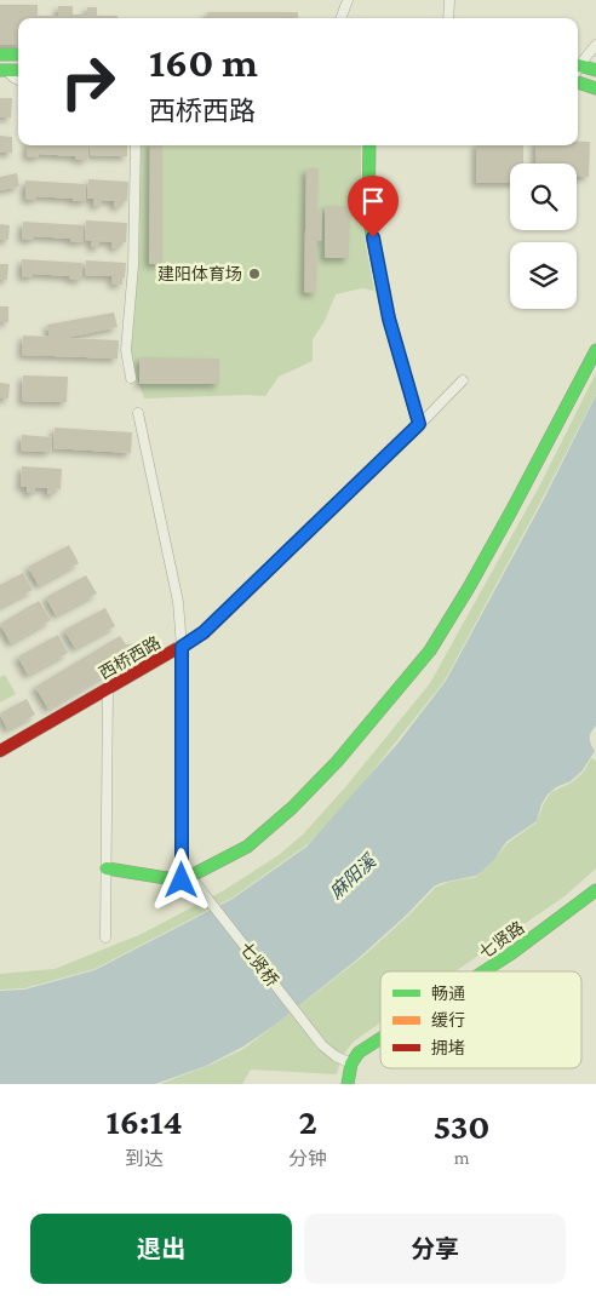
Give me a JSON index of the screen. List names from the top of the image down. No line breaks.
{"streets":{"street":["西桥西路","七贤路","七贤桥"]},"crossings":[["七贤路","七贤桥"]],"water":["麻阳溪"],"places":["建阳体育场"],"legend":["畅通","缓行","拥堵"],"page":{"turn":["160 m","西桥西路"],"eta":["16:14","到达","2","分钟","530","m"],"buttons":["退出","分享"]}}
